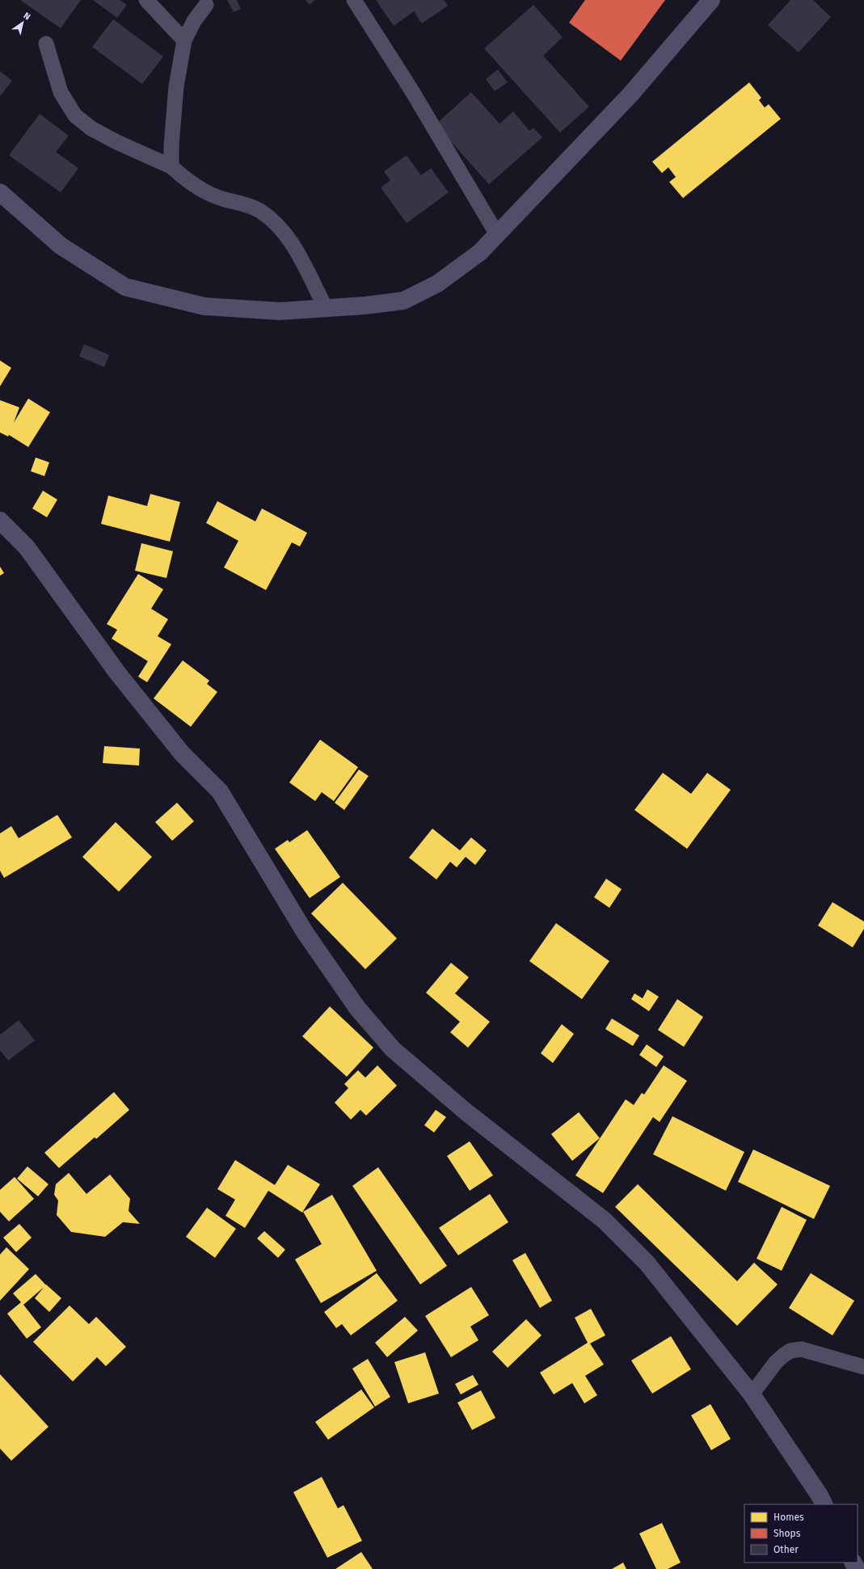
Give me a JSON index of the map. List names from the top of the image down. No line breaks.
{"legend":["Homes","Shops","Other"],"north":"top right"}
